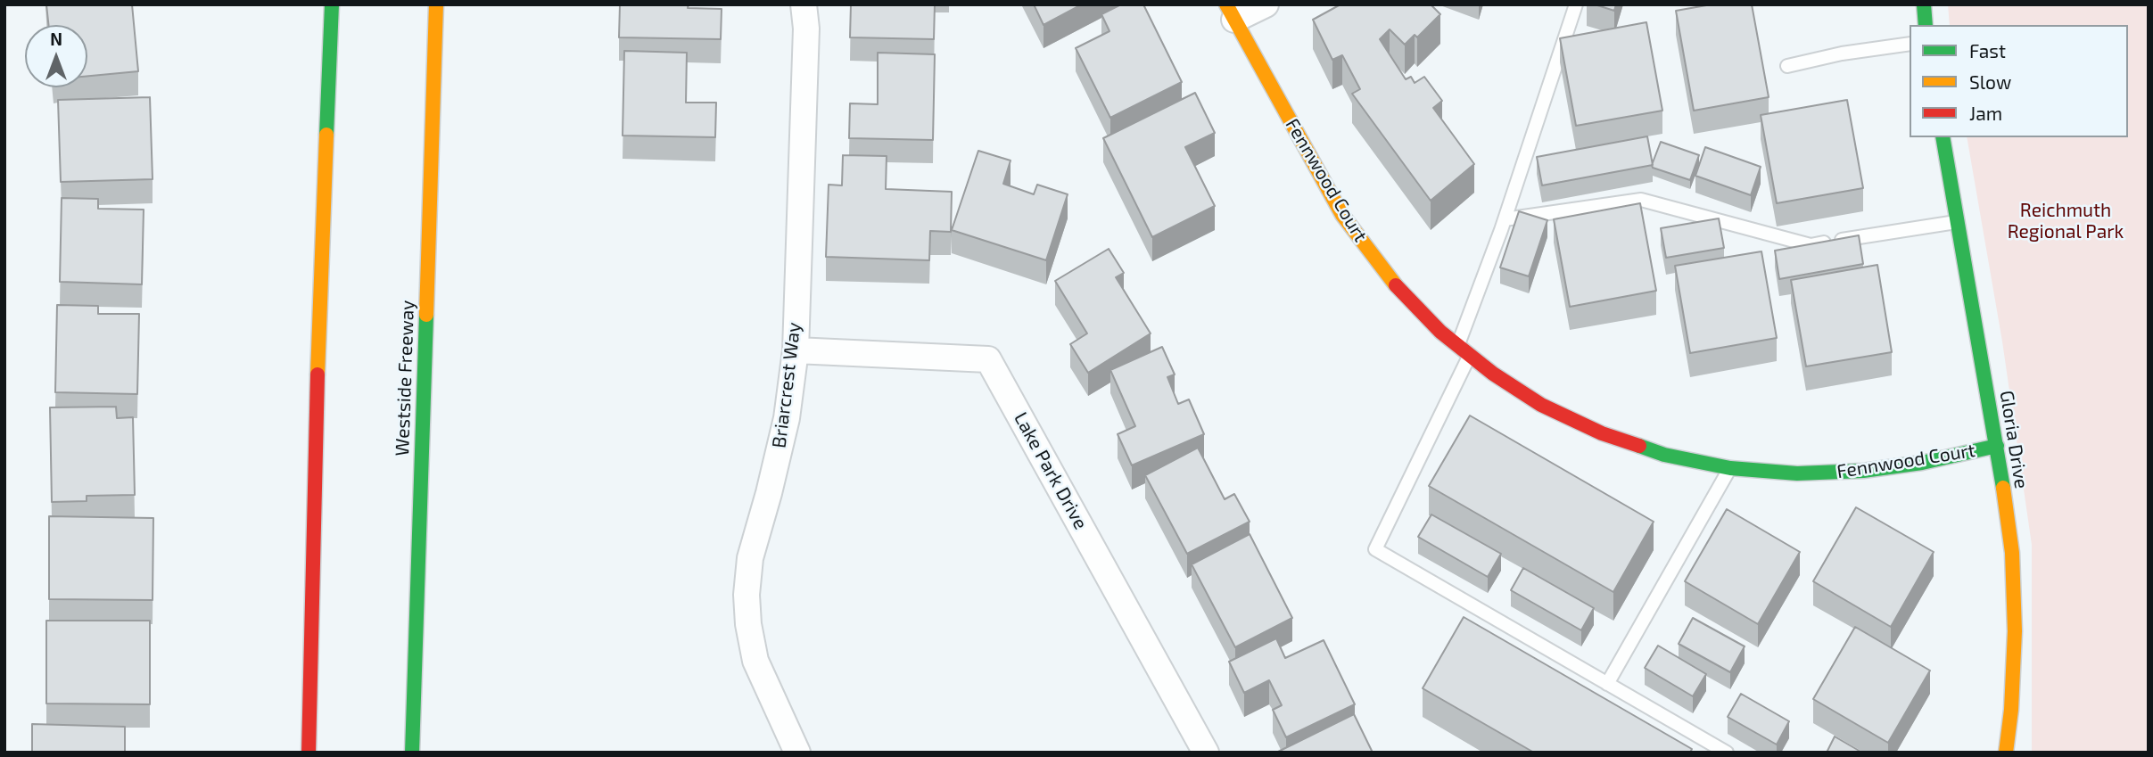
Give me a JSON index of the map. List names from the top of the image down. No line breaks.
{"streets":{"main road":["Fennwood Court","Westside Freeway","Gloria Drive"],"street":["Briarcrest Way","Lake Park Drive"]},"crossings":[["Fennwood Court","Gloria Drive"],["Briarcrest Way","Lake Park Drive"]],"parks":["Reichmuth Regional Park"],"legend":["Fast","Slow","Jam"],"north":"top"}
